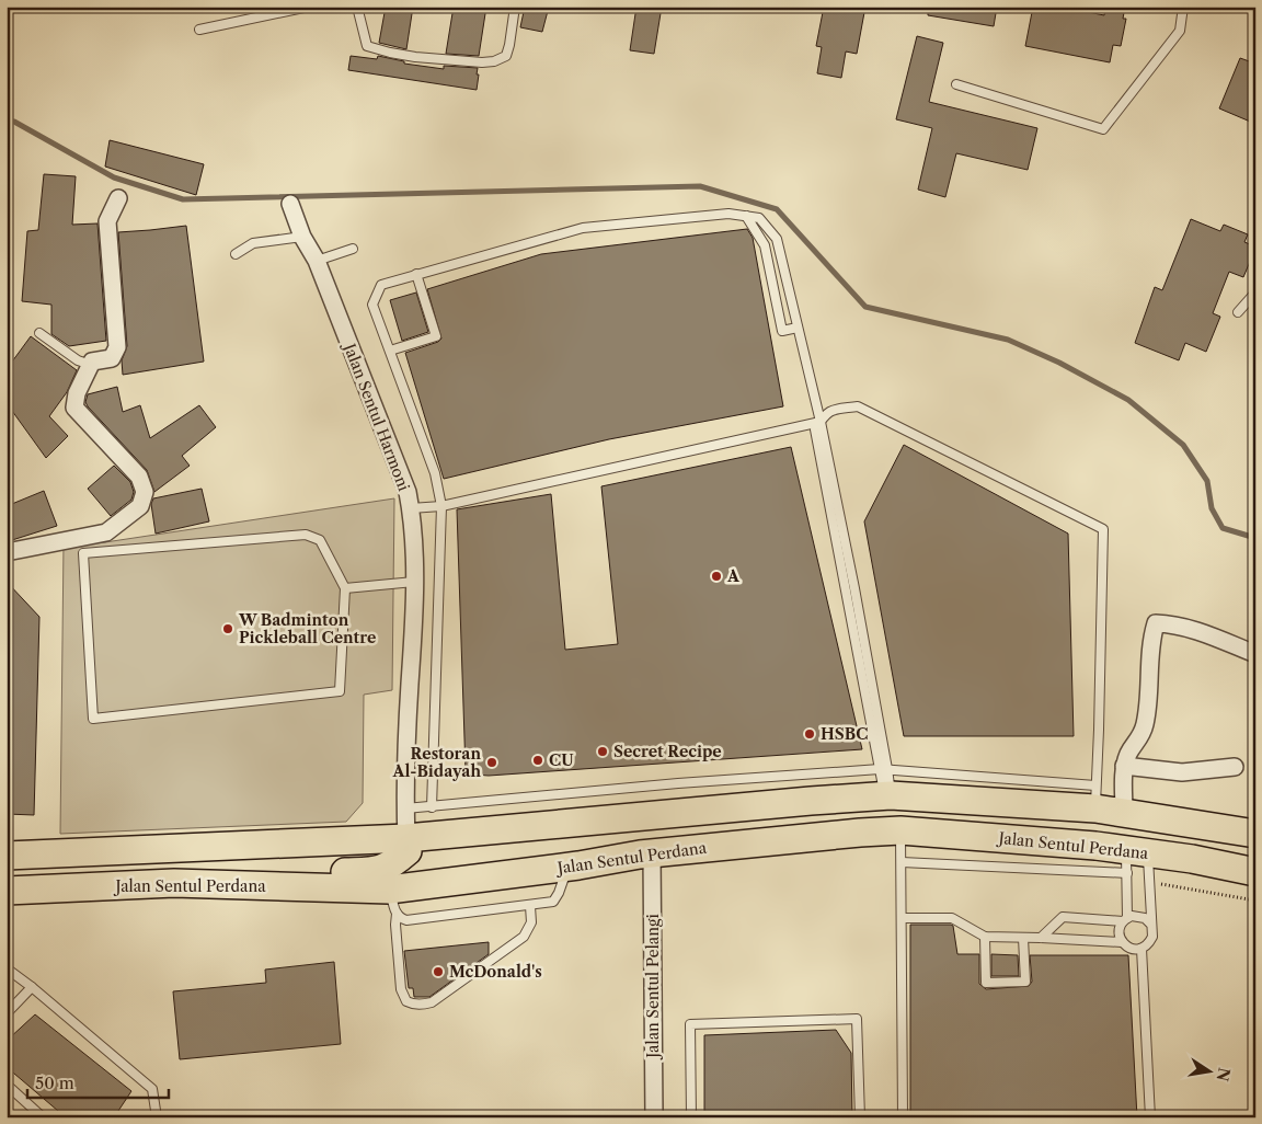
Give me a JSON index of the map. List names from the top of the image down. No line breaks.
{"streets":{"main road":["Jalan Sentul Perdana"],"street":["Jalan Sentul Harmoni","Jalan Sentul Pelangi"]},"crossings":[["Jalan Sentul Perdana","Jalan Sentul Pelangi"]],"places":["A","W Badminton Pickleball Centre","HSBC","Secret Recipe","CU","Restoran Al-Bidayah","McDonald's"],"scale_bar":"50 m","north":"right"}
